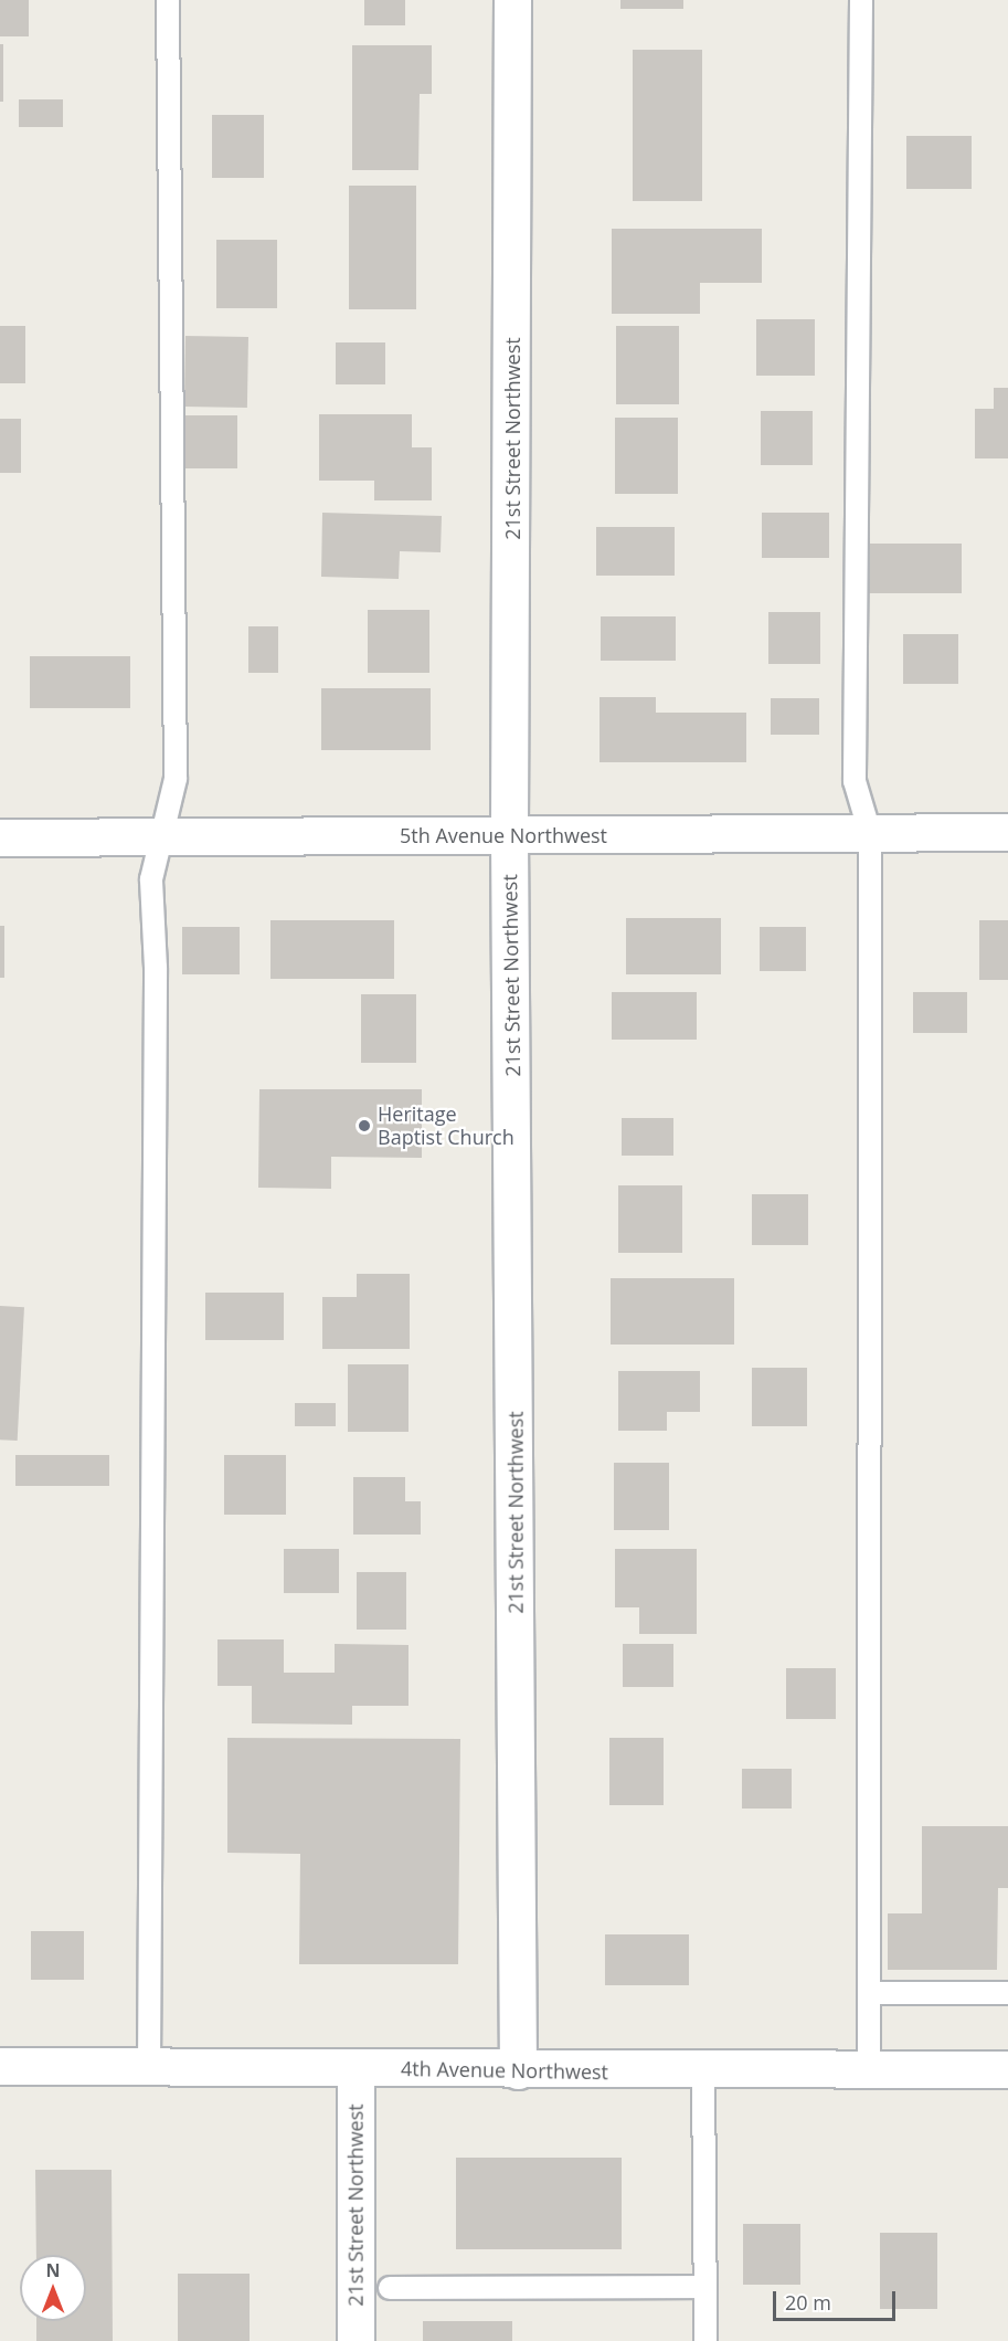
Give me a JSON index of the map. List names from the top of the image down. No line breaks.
{"streets":{"street":["21st Street Northwest","5th Avenue Northwest","4th Avenue Northwest"]},"crossings":[["21st Street Northwest","5th Avenue Northwest"],["21st Street Northwest","4th Avenue Northwest"]],"places":["Heritage Baptist Church"],"scale_bar":"20 m","north":"top"}
